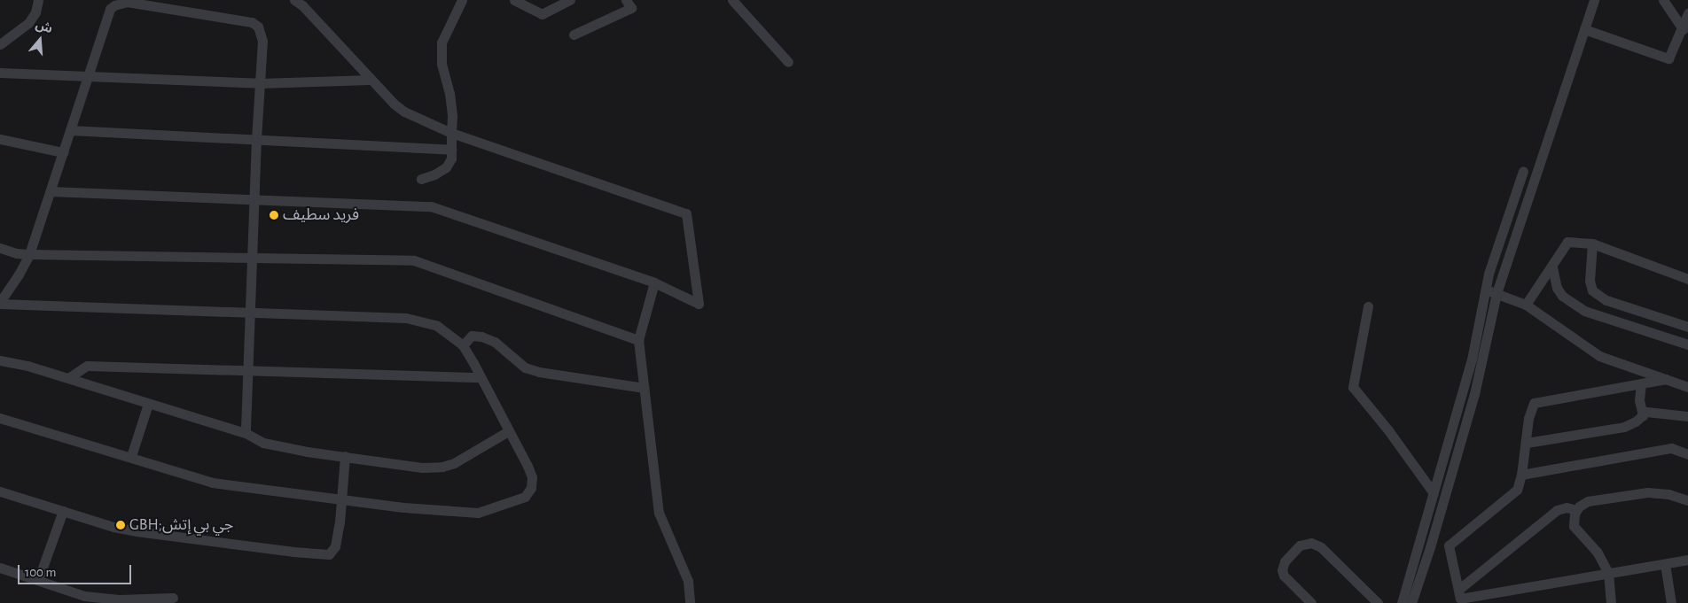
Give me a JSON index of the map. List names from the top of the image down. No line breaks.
{"places":["فريد سطيف","GBH;جي بي إتش"],"scale_bar":"100 m","north":"top"}
